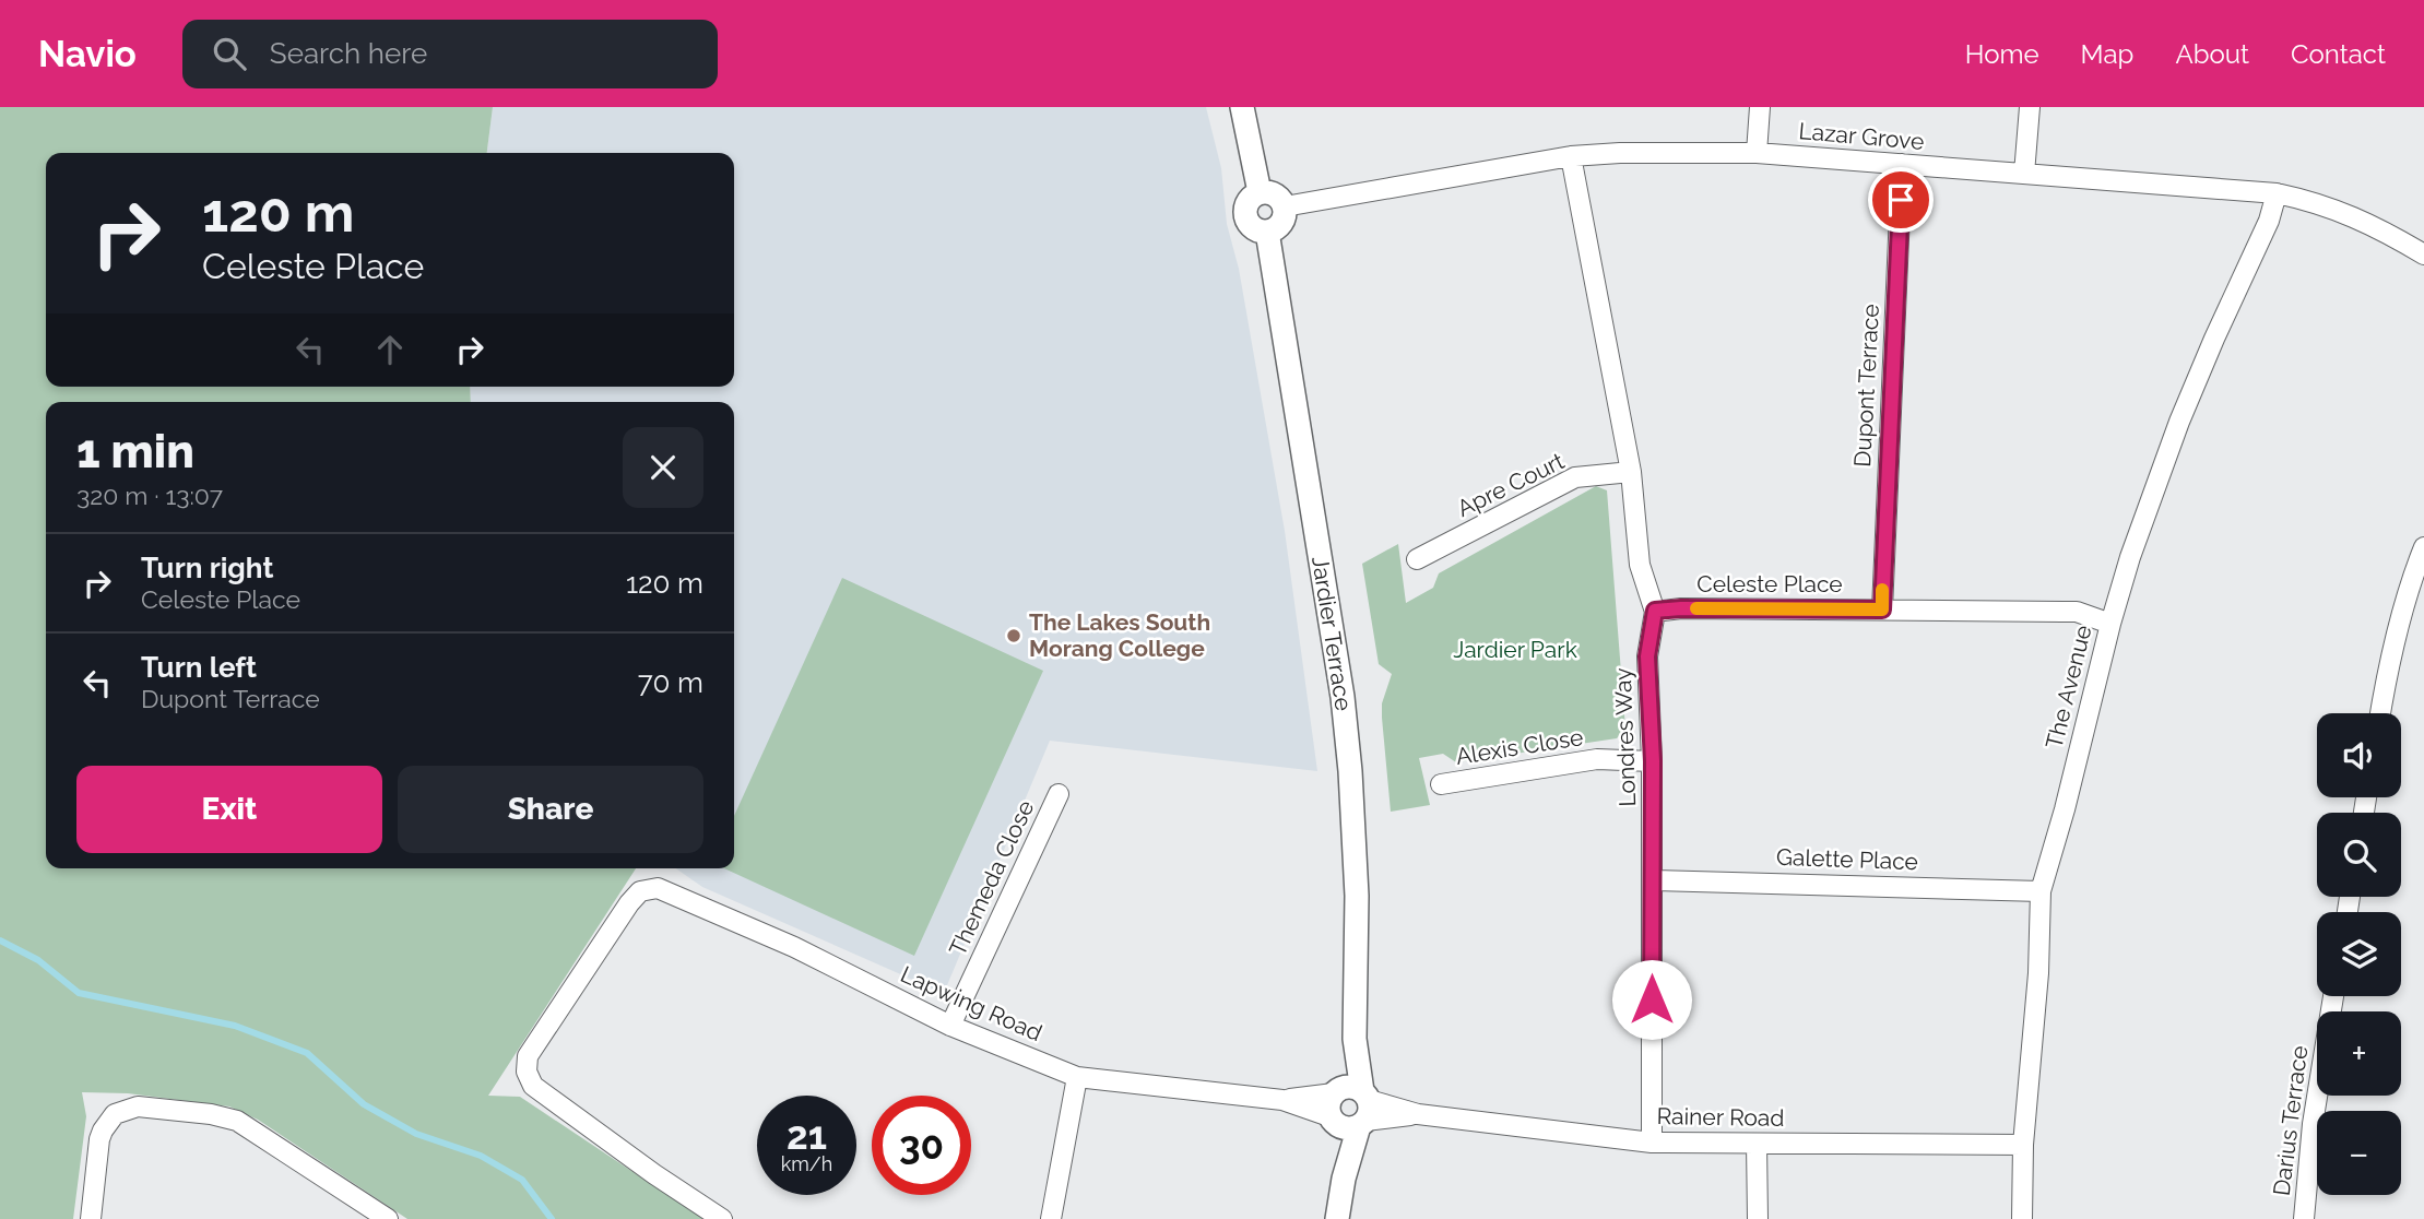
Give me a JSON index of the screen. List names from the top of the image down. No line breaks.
{"streets":{"street":["Lazar Grove","Dupont Terrace","Apre Court","Celeste Place","Jardier Terrace","The Avenue","Londres Way","Alexis Close","Galette Place","Themeda Close","Lapwing Road","Rainer Road","Darius Terrace"]},"crossings":[["Lazar Grove","Dupont Terrace"],["Lazar Grove","Jardier Terrace"],["Lazar Grove","The Avenue"],["Lazar Grove","Londres Way"],["Dupont Terrace","Celeste Place"],["Apre Court","Londres Way"],["Celeste Place","The Avenue"],["Celeste Place","Londres Way"],["Jardier Terrace","Lapwing Road"],["Jardier Terrace","Rainer Road"],["The Avenue","Galette Place"],["The Avenue","Rainer Road"],["Londres Way","Alexis Close"],["Londres Way","Galette Place"],["Londres Way","Rainer Road"],["Themeda Close","Lapwing Road"],["Lapwing Road","Rainer Road"]],"parks":["Jardier Park"],"places":["The Lakes South Morang College"],"page":{"header":"Navio","search":"Search here","nav":["Home","Map","About","Contact"],"turn":["120 m","Celeste Place"],"heading":["1 min","320 m · 13:07"],"list":[{"name":"Turn right","note":"Celeste Place","value":"120 m"},{"name":"Turn left","note":"Dupont Terrace","value":"70 m"}],"map_buttons":["+","−"],"buttons":["Exit","Share"],"speed":"21 km/h","limit":"30"}}
